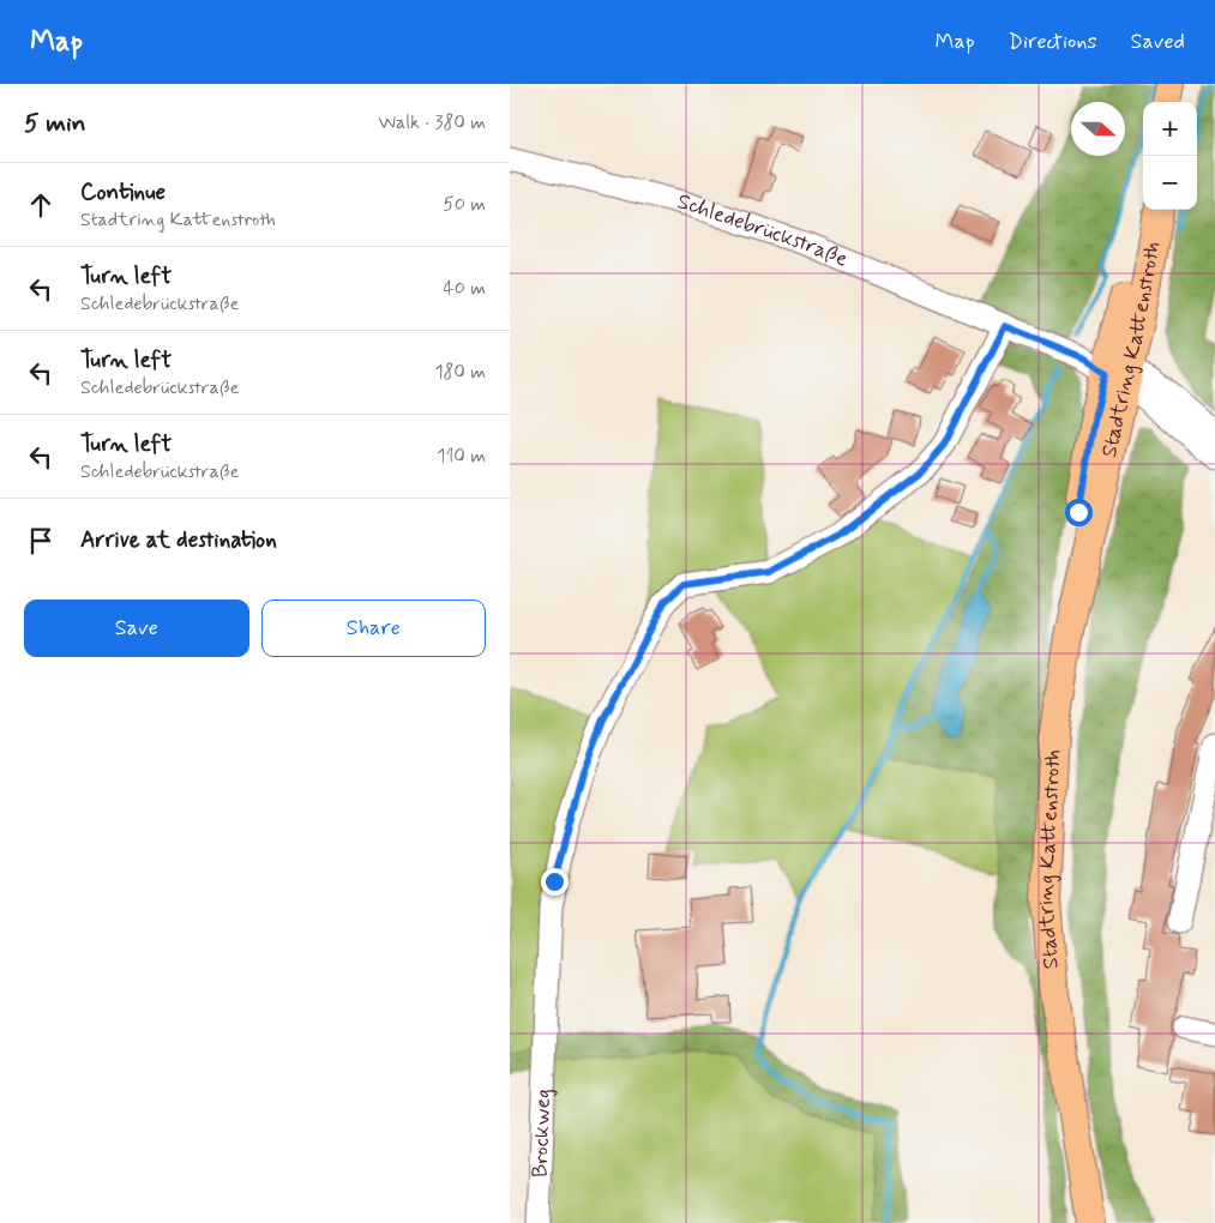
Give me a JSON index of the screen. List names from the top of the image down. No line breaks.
{"streets":{"main road":["Stadtring Kattenstroth"],"street":["Schledebrückstraße","Brockweg"]},"crossings":[["Schledebrückstraße","Stadtring Kattenstroth"],["Schledebrückstraße","Brockweg"]],"north":"right","page":{"header":"Map","nav":["Map","Directions","Saved"],"heading":["5 min","Walk · 380 m"],"map_buttons":["+","−"],"list":[["Continue","Stadtring Kattenstroth","50 m"],["Turn left","Schledebrückstraße","40 m"],["Turn left","Schledebrückstraße","180 m"],["Turn left","Schledebrückstraße","110 m"],"Arrive at destination"],"buttons":["Save","Share"]}}
